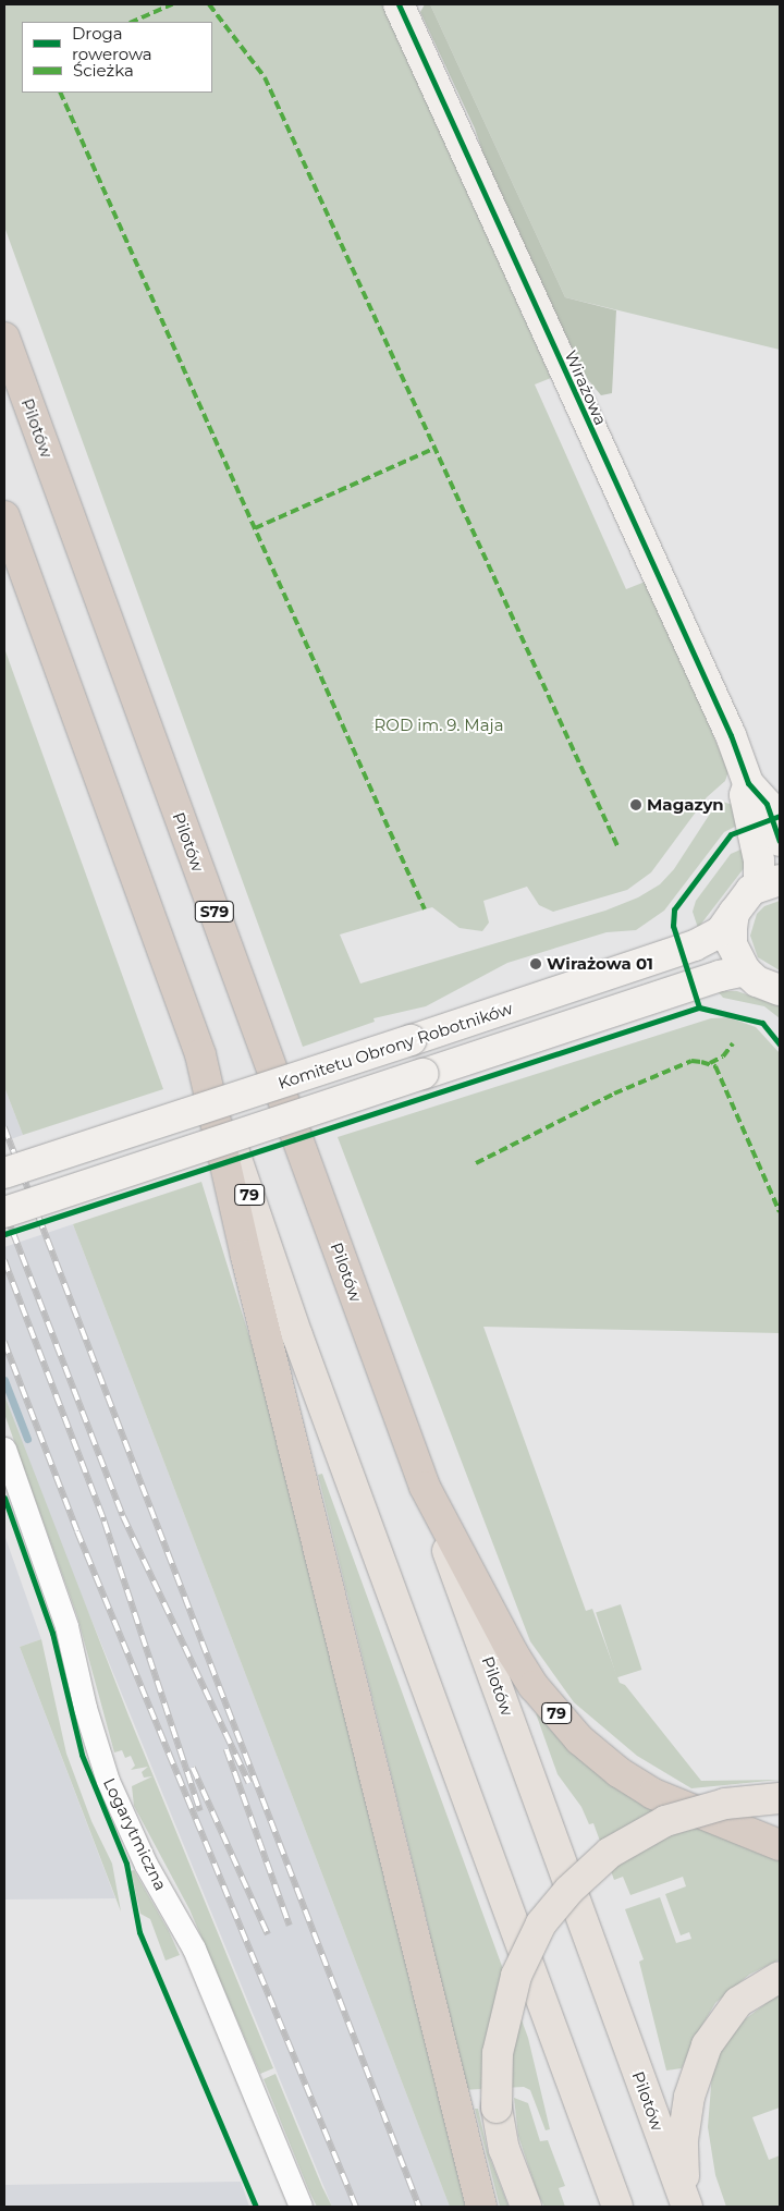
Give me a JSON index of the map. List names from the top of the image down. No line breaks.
{"streets":{"highway":["Pilotów","S79","79"],"street":["Wirażowa","Komitetu Obrony Robotników","Logarytmiczna"]},"crossings":[["Wirażowa","Komitetu Obrony Robotników"],["Pilotów","79"]],"parks":["ROD im. 9. Maja"],"places":["Magazyn","Wirażowa 01"],"legend":["Droga rowerowa","Ścieżka"]}
